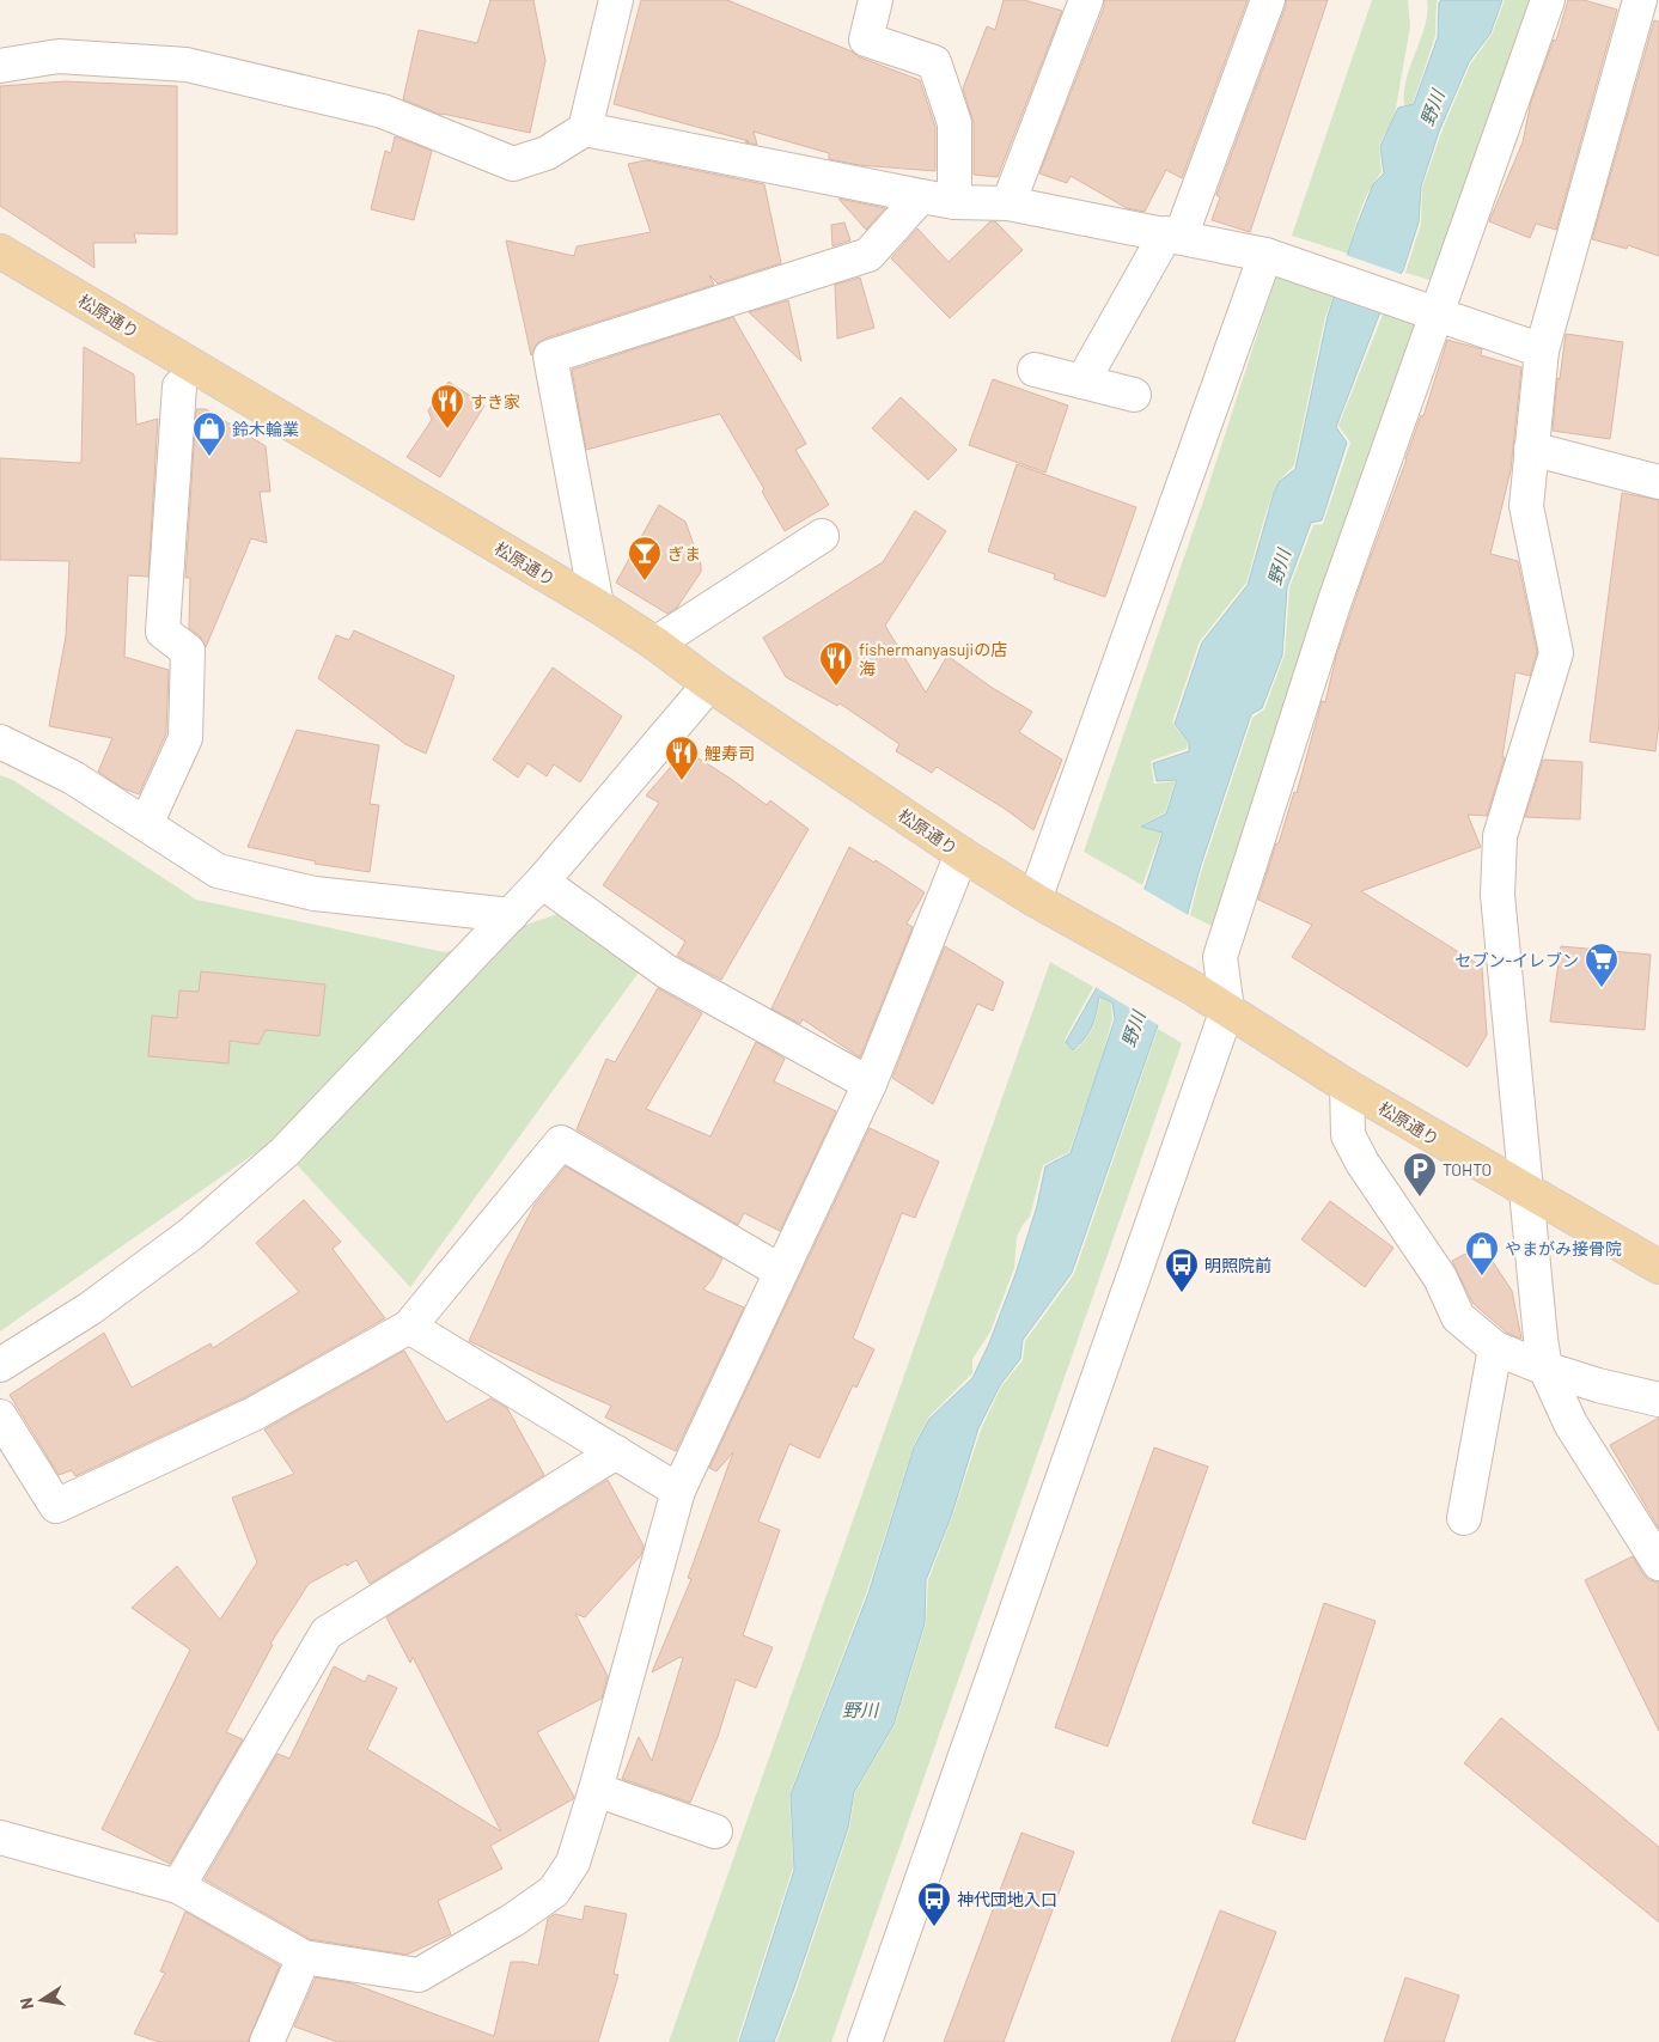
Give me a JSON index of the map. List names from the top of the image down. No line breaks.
{"streets":{"main road":["松原通り"]},"water":["野川"],"places":{"restaurant":["すき家","fishermanyasujiの店 海","鯉寿司"],"shop":["鈴木輪業","やまがみ接骨院"],"bar":["ぎま"],"supermarket":["セブン-イレブン"],"parking":["TOHTO"],"bus stop":["明照院前","神代団地入口"]},"north":"left"}
